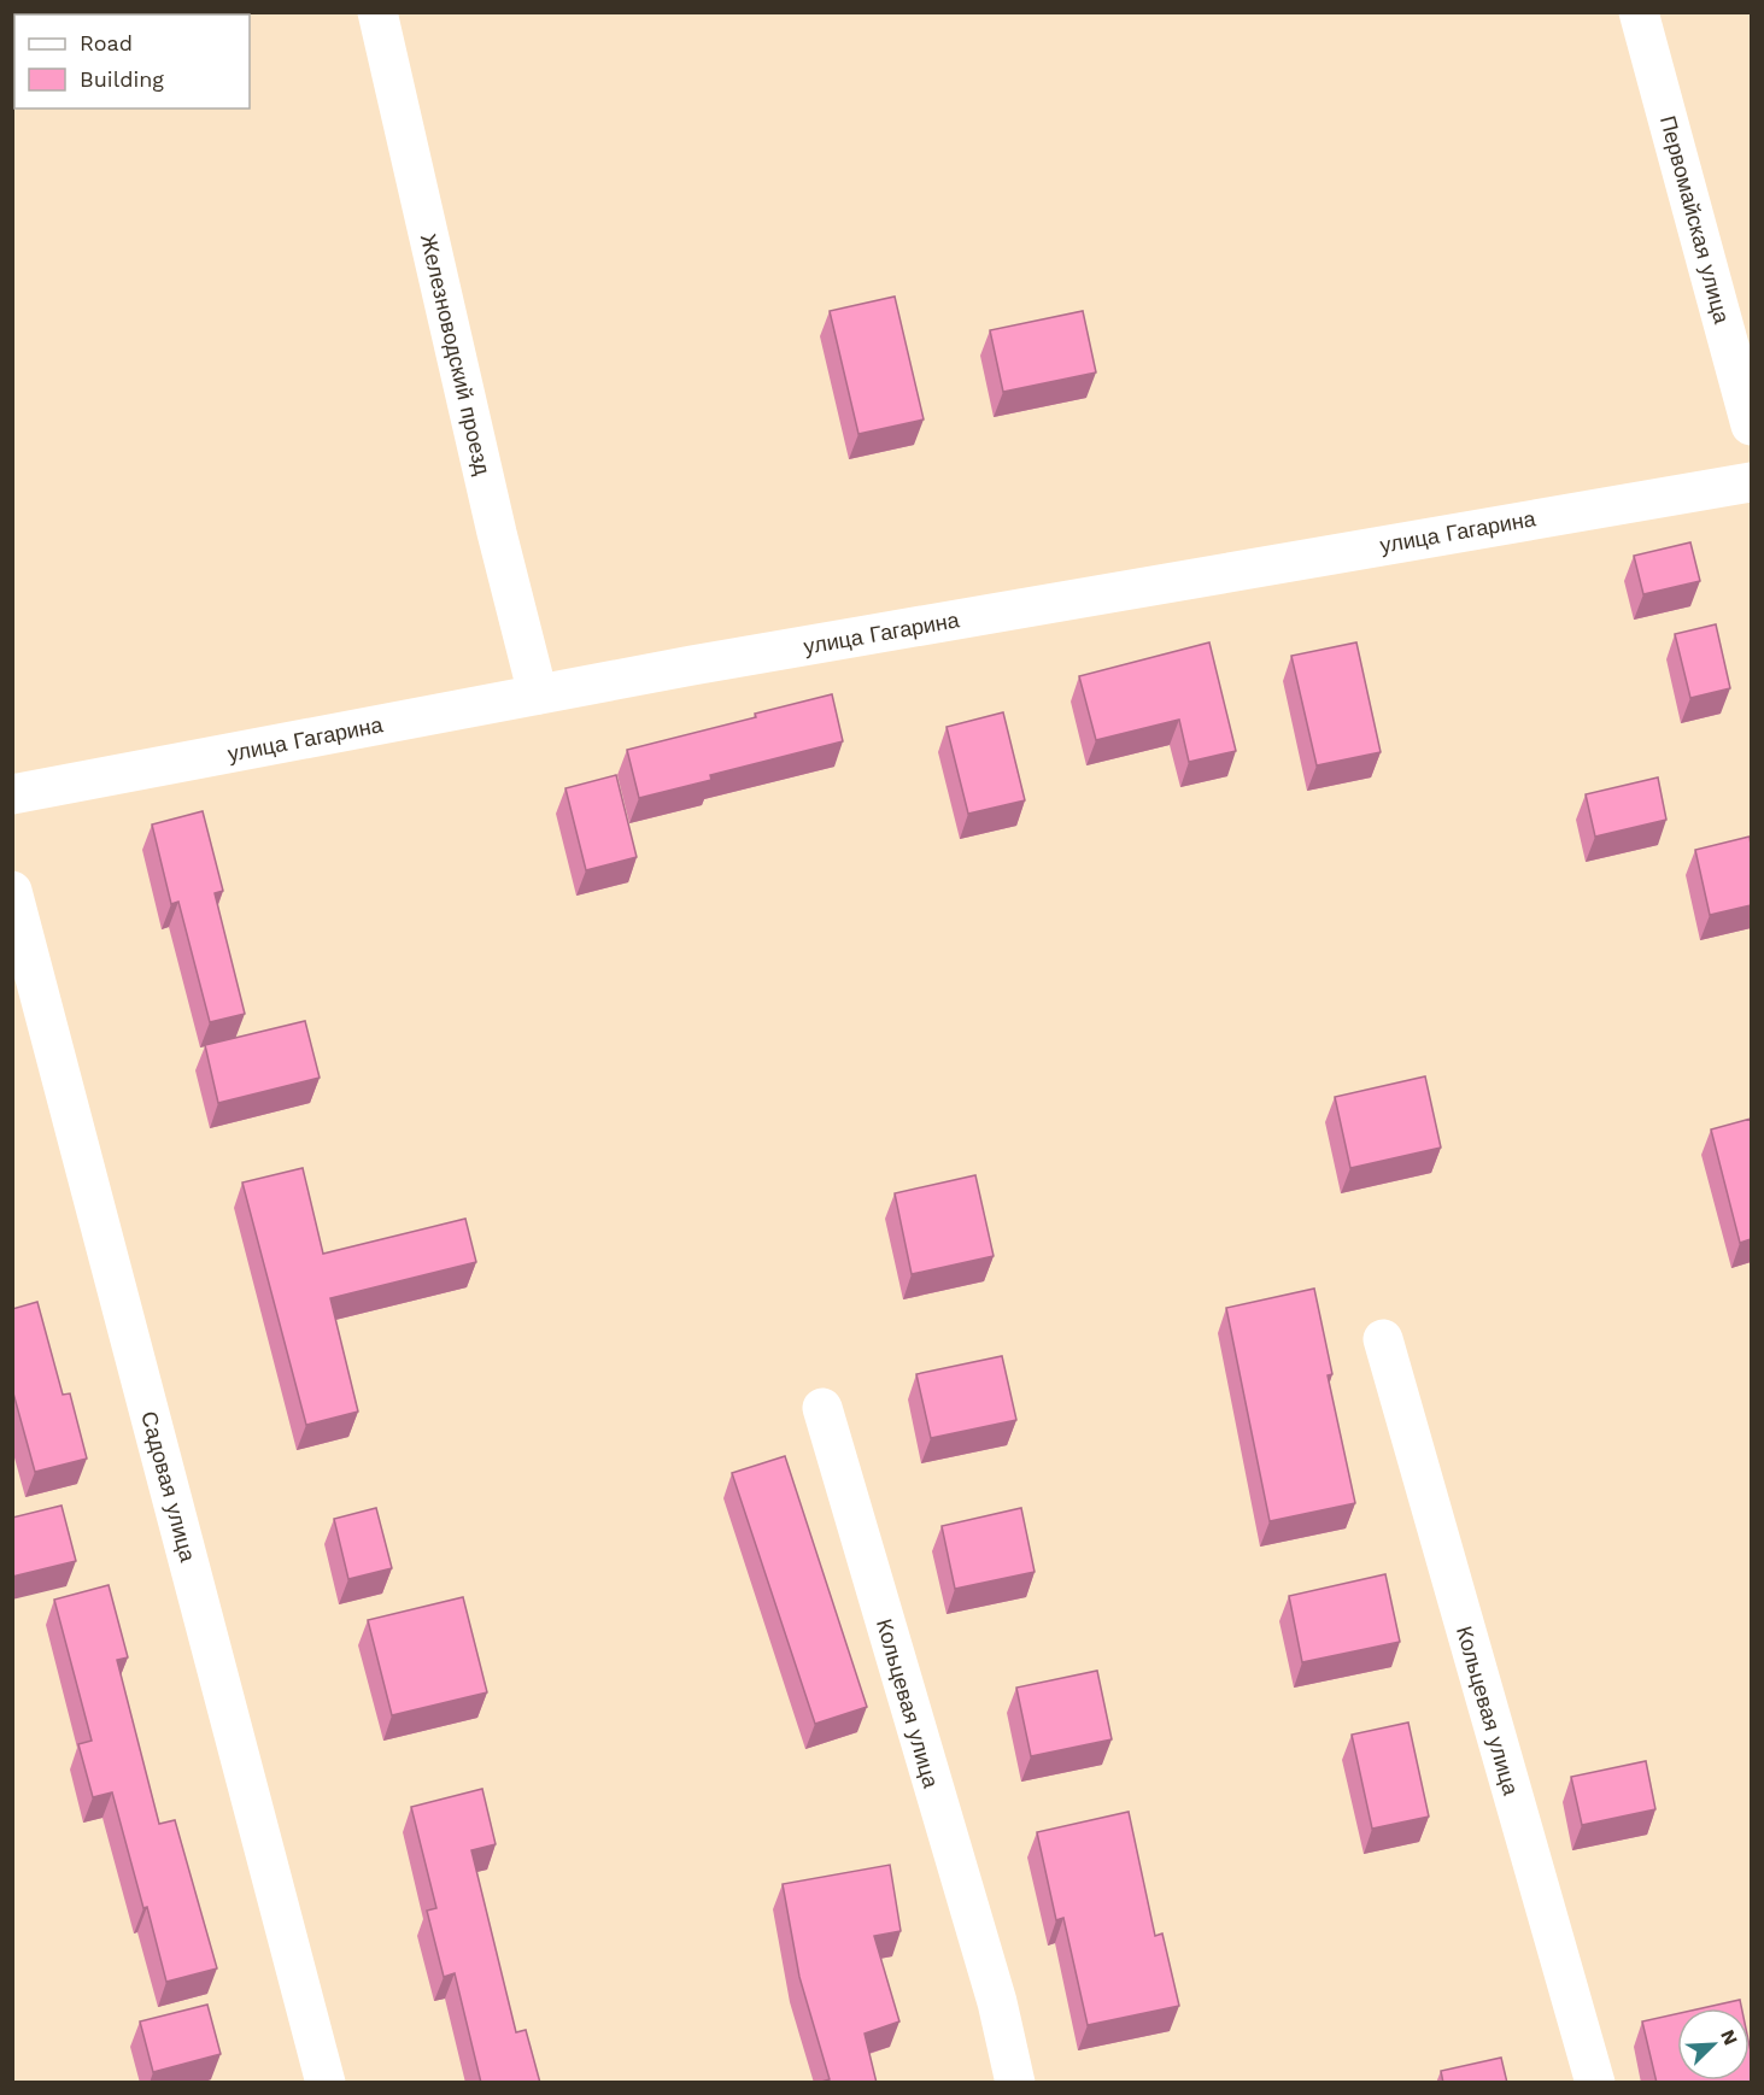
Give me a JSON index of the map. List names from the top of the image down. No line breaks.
{"streets":{"street":["Первомайская улица","Железноводский проезд","улица Гагарина","Садовая улица","Кольцевая улица"]},"crossings":[["Железноводский проезд","улица Гагарина"]],"legend":["Road","Building"],"north":"top right"}
